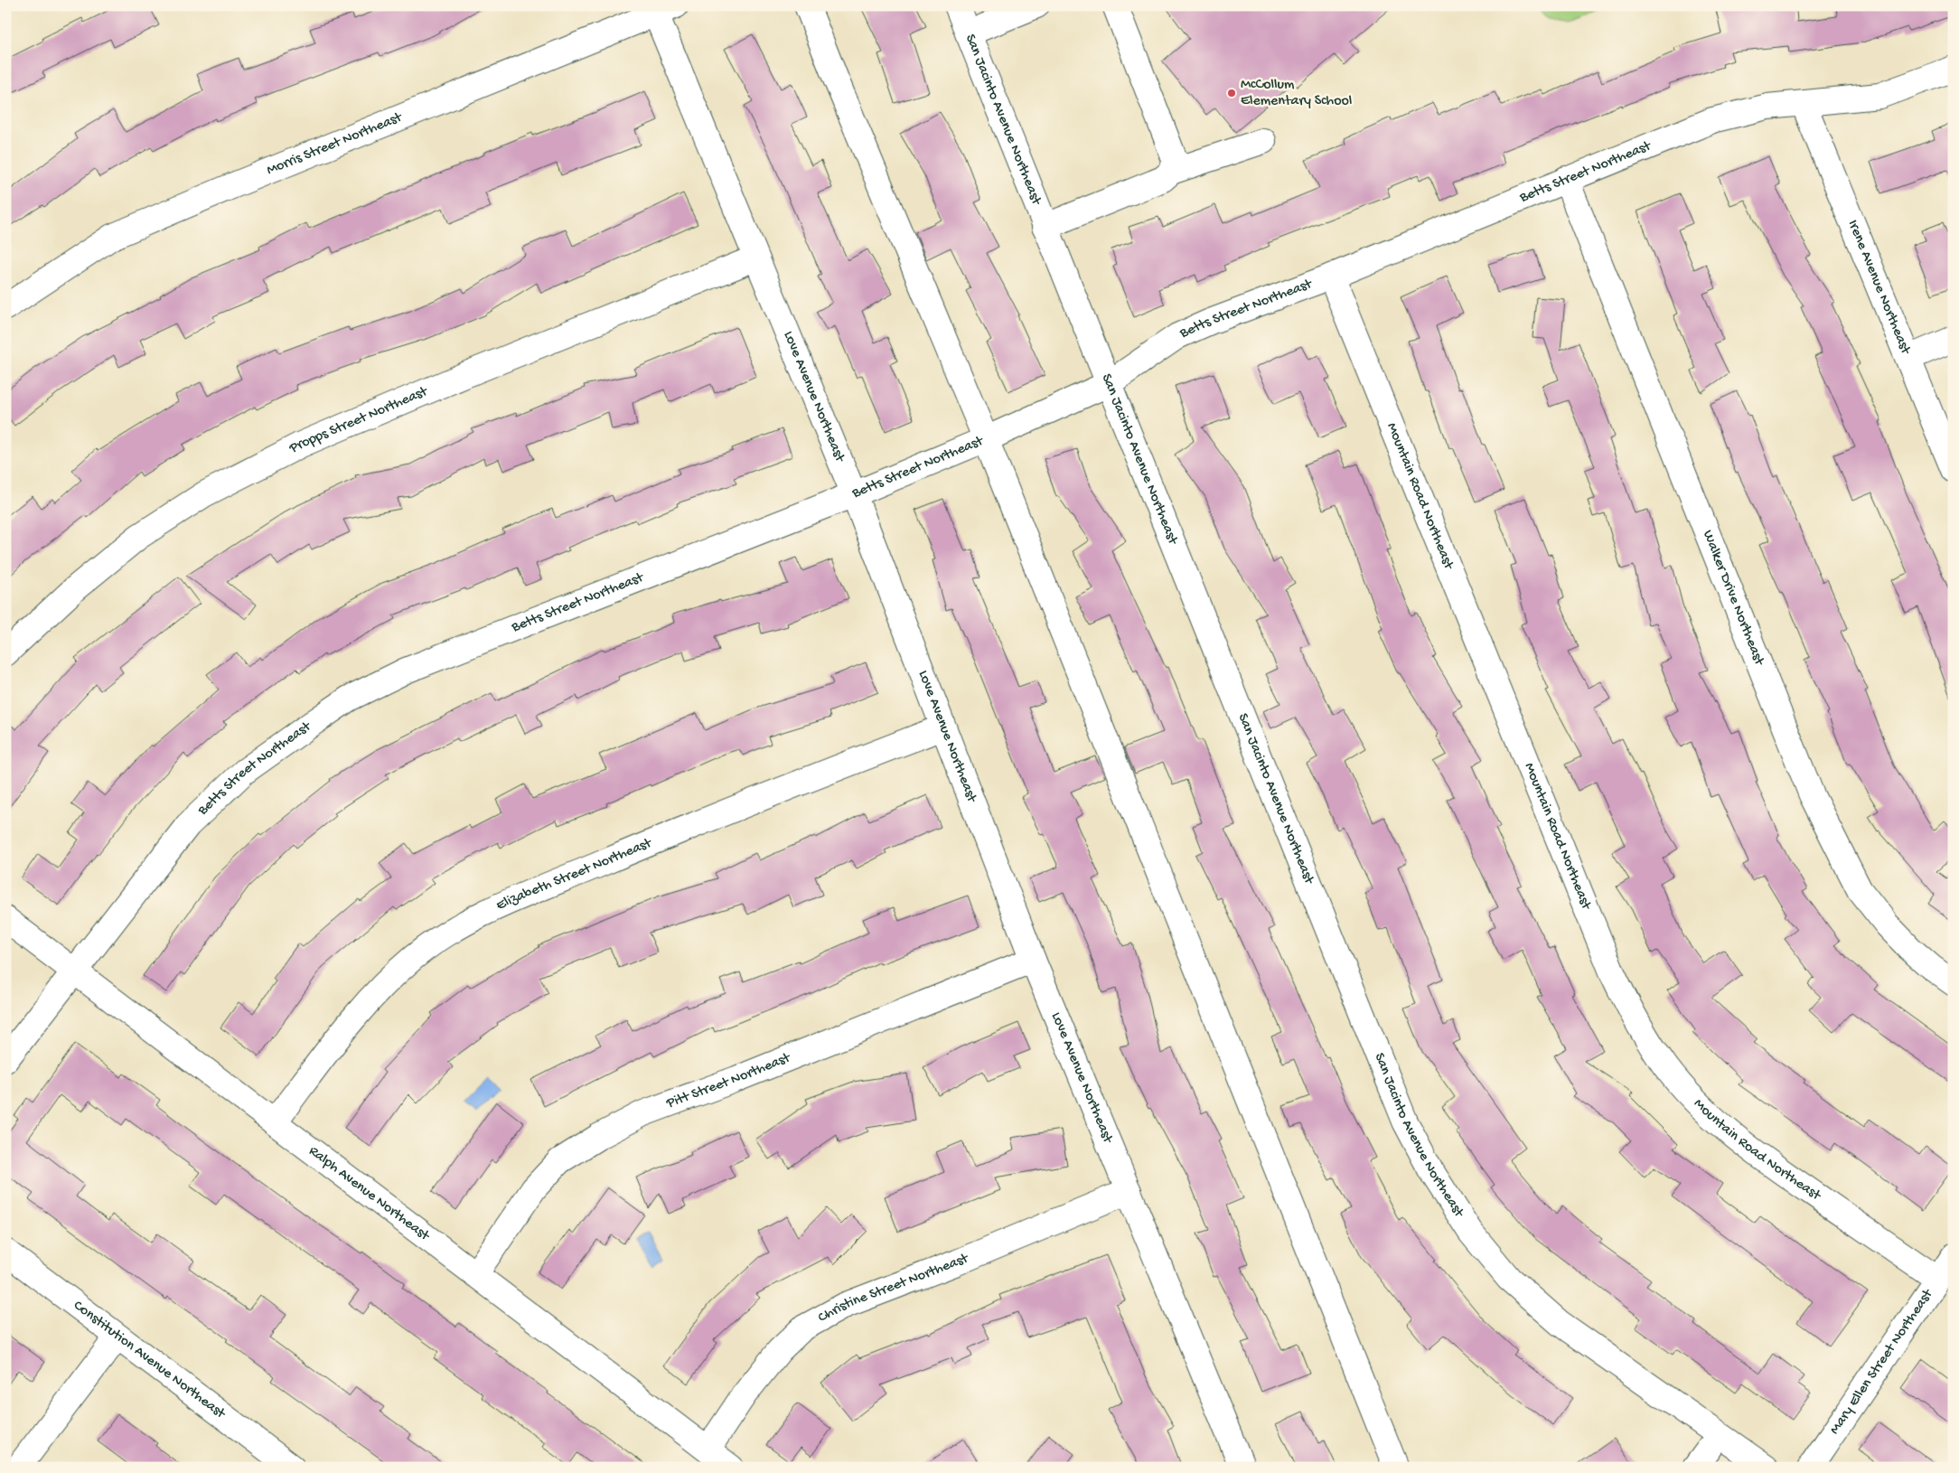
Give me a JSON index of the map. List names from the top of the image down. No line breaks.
{"streets":{"street":["San Jacinto Avenue Northeast","Morris Street Northeast","Betts Street Northeast","Irene Avenue Northeast","Love Avenue Northeast","Propps Street Northeast","Mountain Road Northeast","Walker Drive Northeast","Elizabeth Street Northeast","Pitt Street Northeast","Ralph Avenue Northeast","Christine Street Northeast","Constitution Avenue Northeast","Mary Ellen Street Northeast"]},"crossings":[["San Jacinto Avenue Northeast","Betts Street Northeast"],["Morris Street Northeast","Love Avenue Northeast"],["Betts Street Northeast","Irene Avenue Northeast"],["Betts Street Northeast","Love Avenue Northeast"],["Betts Street Northeast","Mountain Road Northeast"],["Betts Street Northeast","Walker Drive Northeast"],["Betts Street Northeast","Ralph Avenue Northeast"],["Love Avenue Northeast","Propps Street Northeast"],["Love Avenue Northeast","Elizabeth Street Northeast"],["Love Avenue Northeast","Pitt Street Northeast"],["Love Avenue Northeast","Christine Street Northeast"],["Mountain Road Northeast","Mary Ellen Street Northeast"],["Elizabeth Street Northeast","Ralph Avenue Northeast"],["Pitt Street Northeast","Ralph Avenue Northeast"],["Ralph Avenue Northeast","Christine Street Northeast"]],"places":["McCollum Elementary School"]}
